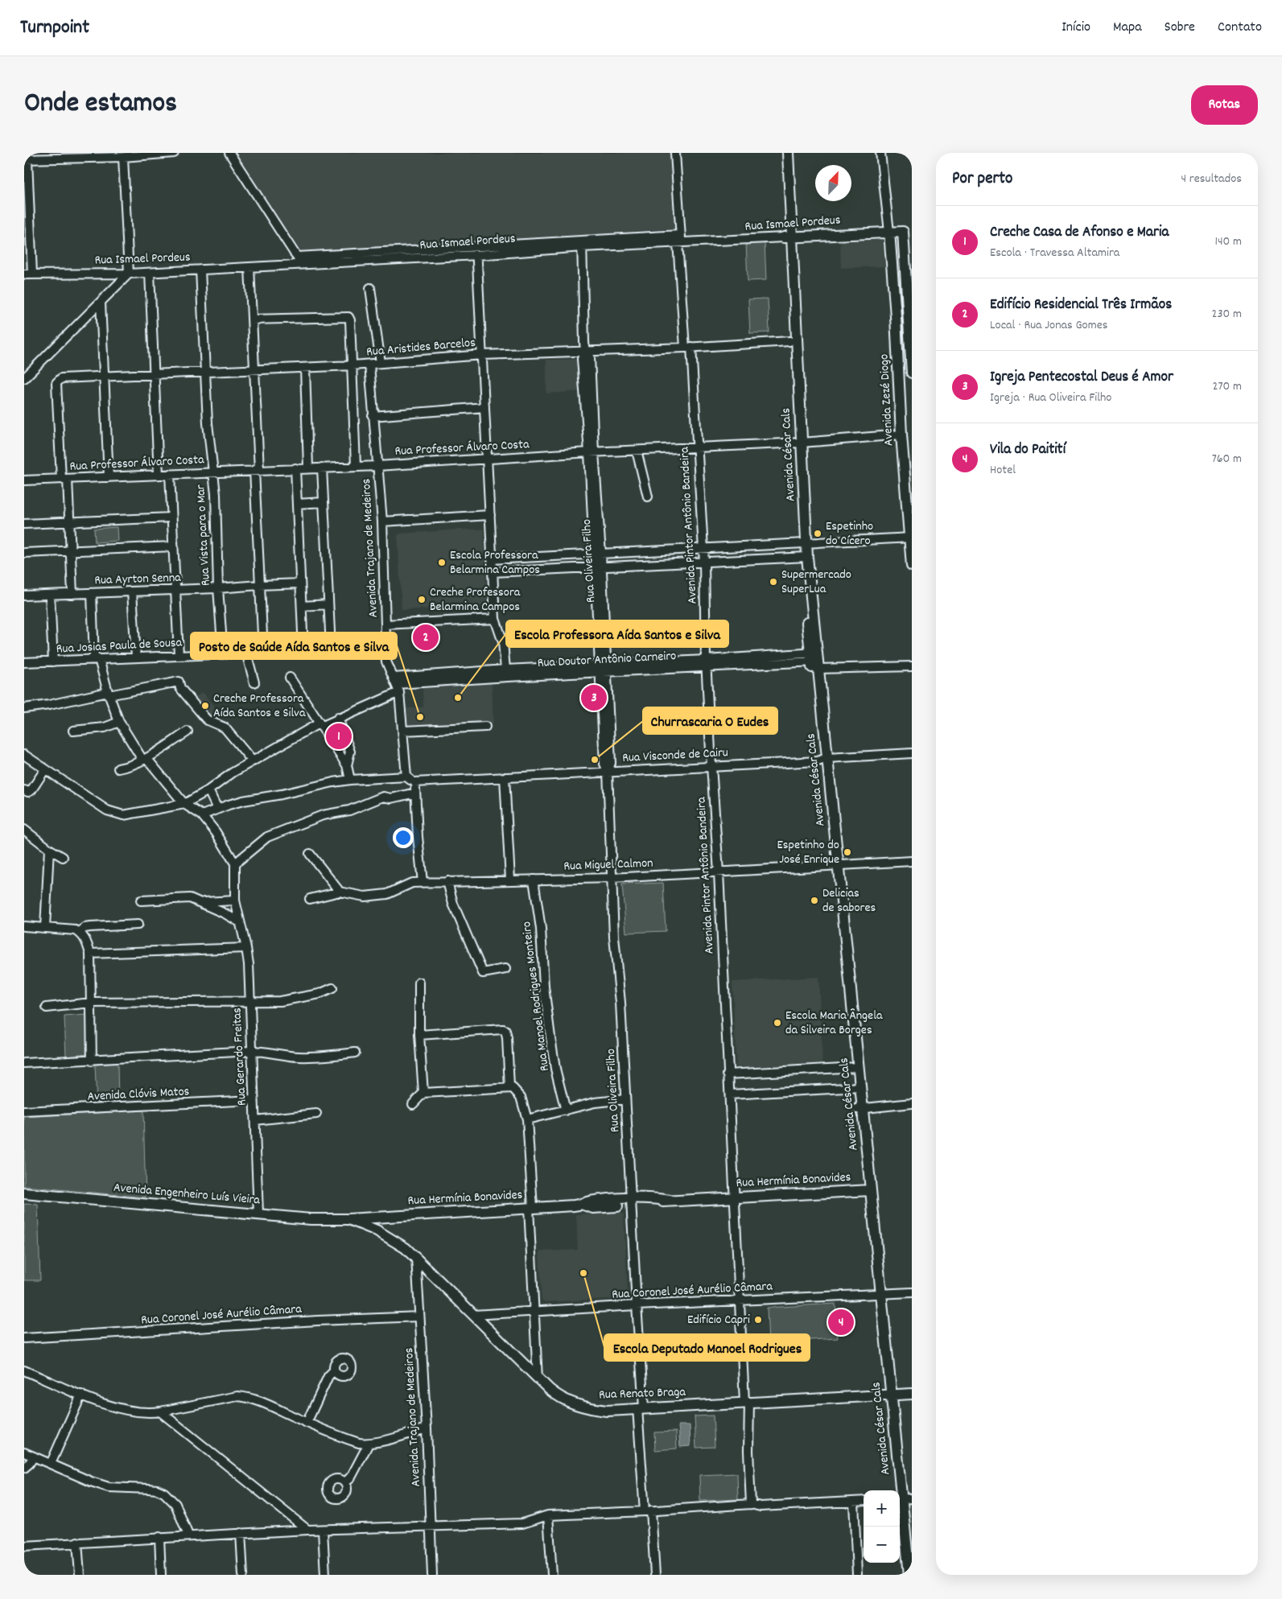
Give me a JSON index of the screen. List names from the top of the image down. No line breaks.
{"streets":{"main road":["Rua Ismael Pordeus","Avenida Zezé Diogo","Avenida César Cals","Rua Hermínia Bonavides","Avenida Engenheiro Luís Vieira","Rua Renato Braga"],"street":["Rua Aristides Barcelos","Rua Professor Álvaro Costa","Avenida Pintor Antônio Bandeira","Rua Vista para o Mar","Avenida Trajano de Medeiros","Rua Oliveira Filho","Rua Ayrton Senna","Rua Josias Paula de Sousa","Rua Doutor Antônio Carneiro","Rua Visconde de Cairu","Rua Miguel Calmon","Rua Manoel Rodrigues Monteiro","Rua Gerardo Freitas","Avenida Clóvis Matos","Rua Coronel José Aurélio Câmara"]},"crossings":[["Rua Ismael Pordeus","Avenida Zezé Diogo"],["Rua Ismael Pordeus","Avenida César Cals"],["Rua Ismael Pordeus","Avenida Pintor Antônio Bandeira"],["Rua Ismael Pordeus","Rua Vista para o Mar"],["Rua Ismael Pordeus","Rua Oliveira Filho"],["Rua Aristides Barcelos","Rua Professor Álvaro Costa"],["Rua Aristides Barcelos","Avenida César Cals"],["Rua Aristides Barcelos","Avenida Pintor Antônio Bandeira"],["Rua Aristides Barcelos","Rua Vista para o Mar"],["Rua Aristides Barcelos","Avenida Trajano de Medeiros"],["Rua Aristides Barcelos","Rua Oliveira Filho"],["Avenida Zezé Diogo","Rua Professor Álvaro Costa"],["Rua Professor Álvaro Costa","Avenida César Cals"],["Rua Professor Álvaro Costa","Avenida Pintor Antônio Bandeira"],["Rua Professor Álvaro Costa","Rua Vista para o Mar"],["Rua Professor Álvaro Costa","Avenida Trajano de Medeiros"],["Rua Professor Álvaro Costa","Rua Oliveira Filho"],["Avenida César Cals","Rua Doutor Antônio Carneiro"],["Avenida César Cals","Rua Visconde de Cairu"],["Avenida César Cals","Rua Miguel Calmon"],["Avenida César Cals","Rua Hermínia Bonavides"],["Avenida César Cals","Rua Coronel José Aurélio Câmara"],["Avenida César Cals","Rua Renato Braga"],["Avenida Pintor Antônio Bandeira","Rua Doutor Antônio Carneiro"],["Avenida Pintor Antônio Bandeira","Rua Visconde de Cairu"],["Avenida Pintor Antônio Bandeira","Rua Miguel Calmon"],["Avenida Pintor Antônio Bandeira","Rua Hermínia Bonavides"],["Avenida Pintor Antônio Bandeira","Rua Coronel José Aurélio Câmara"],["Avenida Pintor Antônio Bandeira","Rua Renato Braga"],["Rua Vista para o Mar","Rua Ayrton Senna"],["Rua Vista para o Mar","Rua Josias Paula de Sousa"],["Avenida Trajano de Medeiros","Rua Josias Paula de Sousa"],["Avenida Trajano de Medeiros","Rua Doutor Antônio Carneiro"],["Avenida Trajano de Medeiros","Rua Coronel José Aurélio Câmara"],["Avenida Trajano de Medeiros","Rua Renato Braga"],["Rua Oliveira Filho","Rua Doutor Antônio Carneiro"],["Rua Oliveira Filho","Rua Visconde de Cairu"],["Rua Oliveira Filho","Rua Miguel Calmon"],["Rua Oliveira Filho","Rua Hermínia Bonavides"],["Rua Oliveira Filho","Rua Coronel José Aurélio Câmara"],["Rua Oliveira Filho","Rua Renato Braga"],["Rua Miguel Calmon","Rua Manoel Rodrigues Monteiro"],["Rua Gerardo Freitas","Avenida Clóvis Matos"],["Rua Gerardo Freitas","Avenida Engenheiro Luís Vieira"],["Rua Hermínia Bonavides","Avenida Engenheiro Luís Vieira"],["Rua Hermínia Bonavides","Rua Renato Braga"],["Avenida Engenheiro Luís Vieira","Rua Renato Braga"],["Rua Coronel José Aurélio Câmara","Rua Renato Braga"]],"places":["Espetinho do Cícero","Escola Professora Belarmina Campos","Supermercado SuperLua","Creche Professora Belarmina Campos","Escola Professora Aída Santos e Silva","Creche Professora Aída Santos e Silva","Posto de Saúde Aída Santos e Silva","Churrascaria O Eudes","Espetinho do José Enrique","Delicias de sabores","Escola Maria Ângela da Silveira Borges","Escola Deputado Manoel Rodrigues","Edifício Capri"],"north":"top right","page":{"header":"Turnpoint","nav":["Início","Mapa","Sobre","Contato"],"title":"Onde estamos","buttons":"Rotas","heading":["Por perto","4 resultados"],"list":[{"mark":"1","name":"Creche Casa de Afonso e Maria","note":"Escola · Travessa Altamira","value":"140 m"},{"mark":"2","name":"Edifício Residencial Três Irmãos","note":"Local · Rua Jonas Gomes","value":"230 m"},{"mark":"3","name":"Igreja Pentecostal Deus é Amor","note":"Igreja · Rua Oliveira Filho","value":"270 m"},{"mark":"4","name":"Vila do Paitití","note":"Hotel","value":"760 m"}],"pins":["2","3","1","4"],"map_buttons":["+","−"]}}
